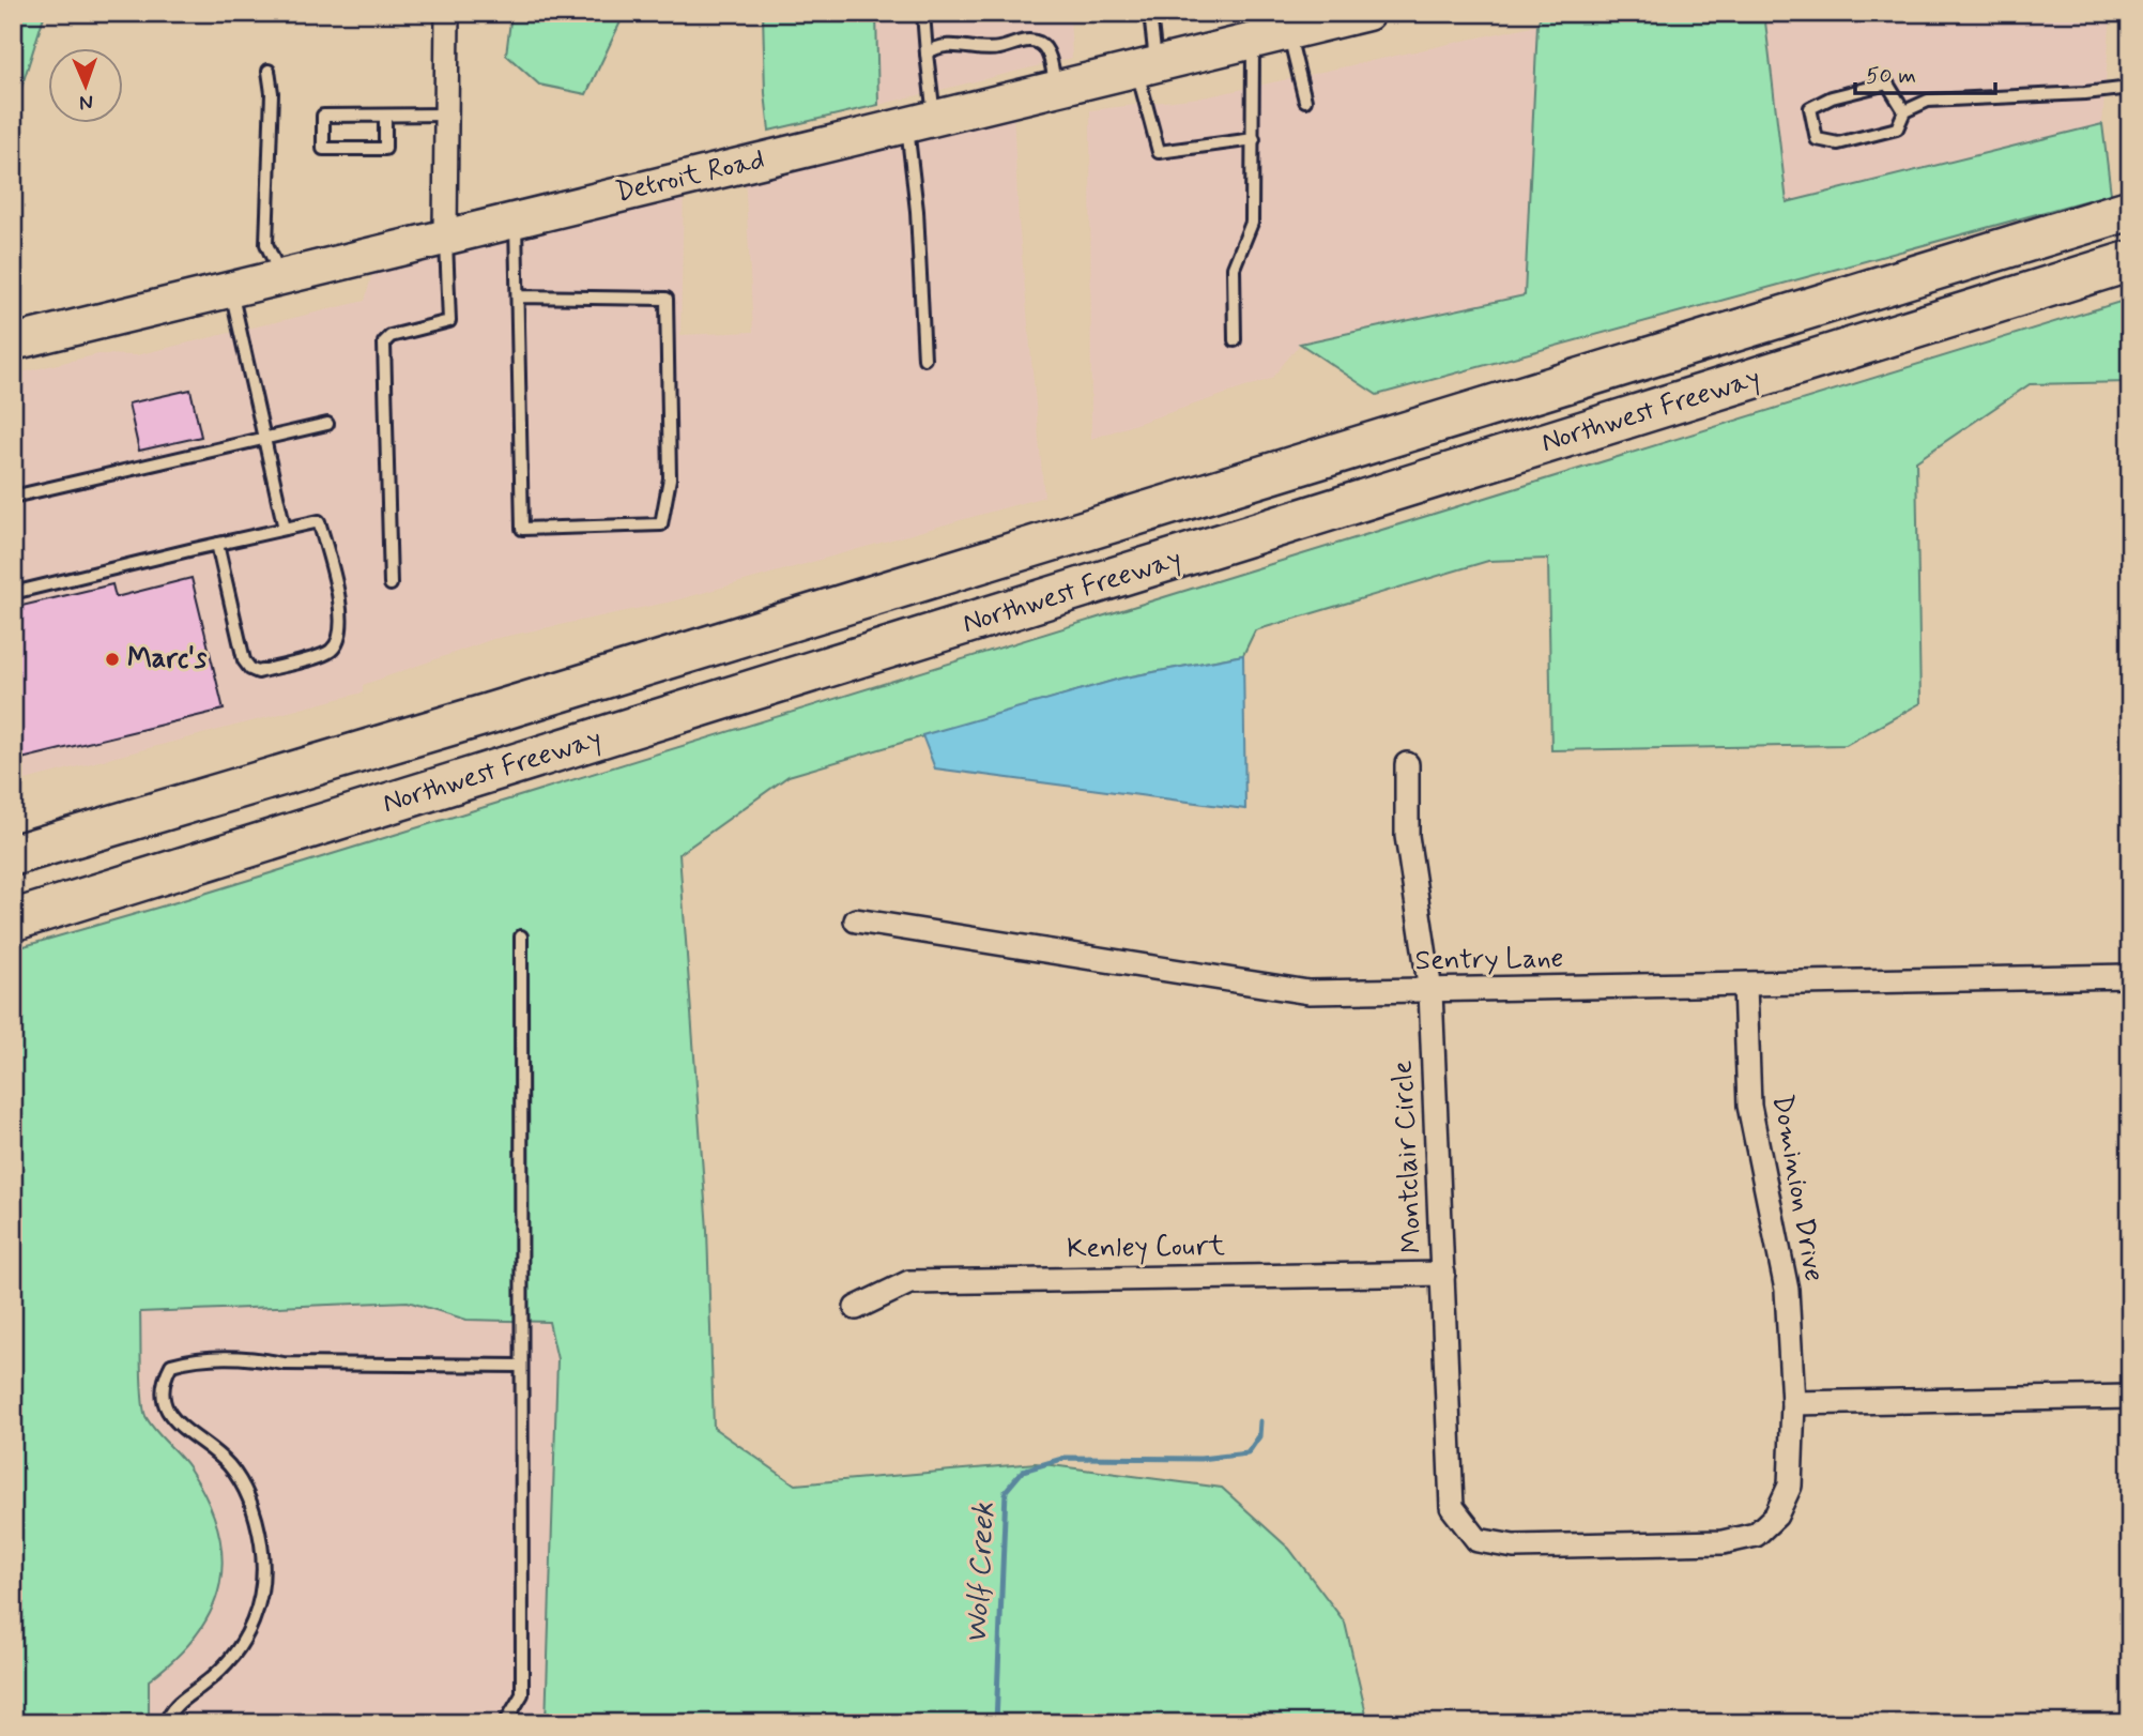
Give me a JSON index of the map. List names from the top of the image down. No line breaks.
{"streets":{"highway":["Northwest Freeway"],"main road":["Detroit Road"],"street":["Sentry Lane","Montclair Circle","Dominion Drive","Kenley Court"]},"crossings":[["Sentry Lane","Montclair Circle"],["Sentry Lane","Dominion Drive"],["Montclair Circle","Dominion Drive"],["Montclair Circle","Kenley Court"]],"water":["Wolf Creek"],"places":["Marc's"],"scale_bar":"50 m","north":"bottom"}
